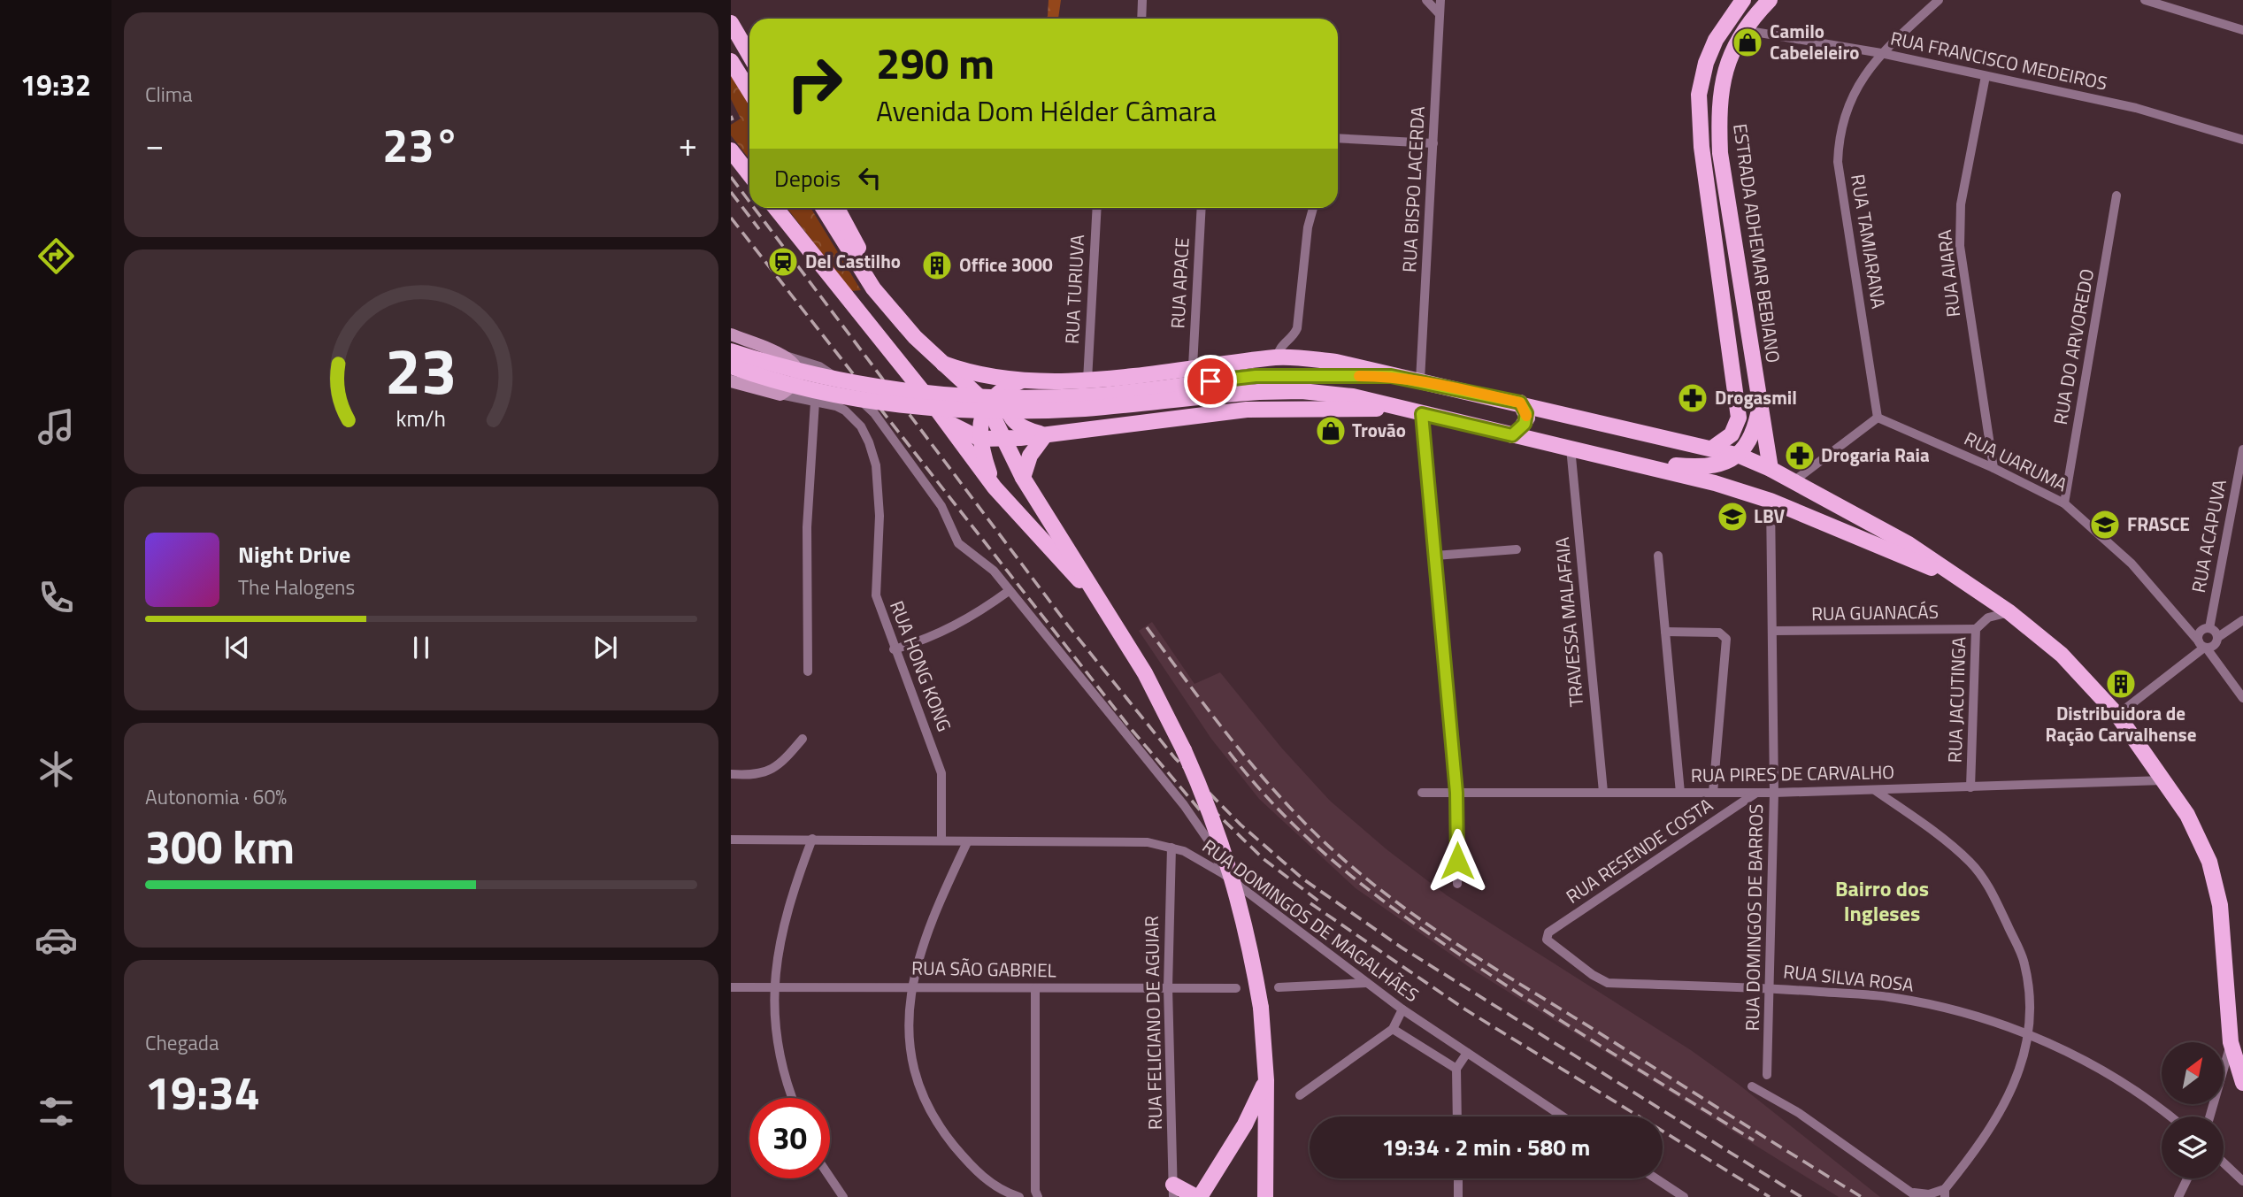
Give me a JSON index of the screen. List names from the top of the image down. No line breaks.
{"streets":{"main road":["ESTRADA ADHEMAR BEBIANO"],"street":["RUA FRANCISCO MEDEIROS","RUA BISPO LACERDA","RUA TAMIARANA","RUA AIARA","RUA APACE","RUA TURIUVA","RUA DO ARVOREDO","RUA UARUMA","RUA ACAPUVA","RUA GUANACÁS","TRAVESSA MALAFAIA","RUA HONG KONG","RUA JACUTINGA","RUA PIRES DE CARVALHO","RUA RESENDE COSTA","RUA DOMINGOS DE BARROS","RUA DOMINGOS DE MAGALHÃES","RUA SÃO GABRIEL","RUA SILVA ROSA","RUA FELICIANO DE AGUIAR"]},"crossings":[["RUA FRANCISCO MEDEIROS","RUA TAMIARANA"],["RUA FRANCISCO MEDEIROS","ESTRADA ADHEMAR BEBIANO"],["RUA FRANCISCO MEDEIROS","RUA AIARA"],["RUA TAMIARANA","RUA UARUMA"],["RUA AIARA","RUA UARUMA"],["RUA DO ARVOREDO","RUA UARUMA"],["RUA UARUMA","RUA ACAPUVA"],["RUA GUANACÁS","RUA JACUTINGA"],["RUA GUANACÁS","RUA DOMINGOS DE BARROS"],["TRAVESSA MALAFAIA","RUA PIRES DE CARVALHO"],["RUA HONG KONG","RUA DOMINGOS DE MAGALHÃES"],["RUA JACUTINGA","RUA PIRES DE CARVALHO"],["RUA PIRES DE CARVALHO","RUA RESENDE COSTA"],["RUA PIRES DE CARVALHO","RUA DOMINGOS DE BARROS"],["RUA RESENDE COSTA","RUA SILVA ROSA"],["RUA DOMINGOS DE BARROS","RUA SILVA ROSA"],["RUA DOMINGOS DE MAGALHÃES","RUA FELICIANO DE AGUIAR"],["RUA SÃO GABRIEL","RUA FELICIANO DE AGUIAR"]],"districts":["Bairro dos Ingleses"],"places":{"shop":["Camilo Cabeleleiro","Trovão"],"station":["Del Castilho"],"building":["Office 3000","Distribuidora de Ração Carvalhense"],"pharmacy":["Drogasmil","Drogaria Raia"],"school or university":["LBV","FRASCE"]},"north":"top right","page":{"tabs":"19:32","tile":["Clima",["Autonomia · 60%","300 km"],["Chegada","19:34"]],"turn":["290 m","Avenida Dom Hélder Câmara"],"heat":["−","23°","+"],"then":"Depois","song":["Night Drive","The Halogens"],"limit":"30","trip":"19:34 · 2 min · 580 m","gauge":["23","km/h"]}}
